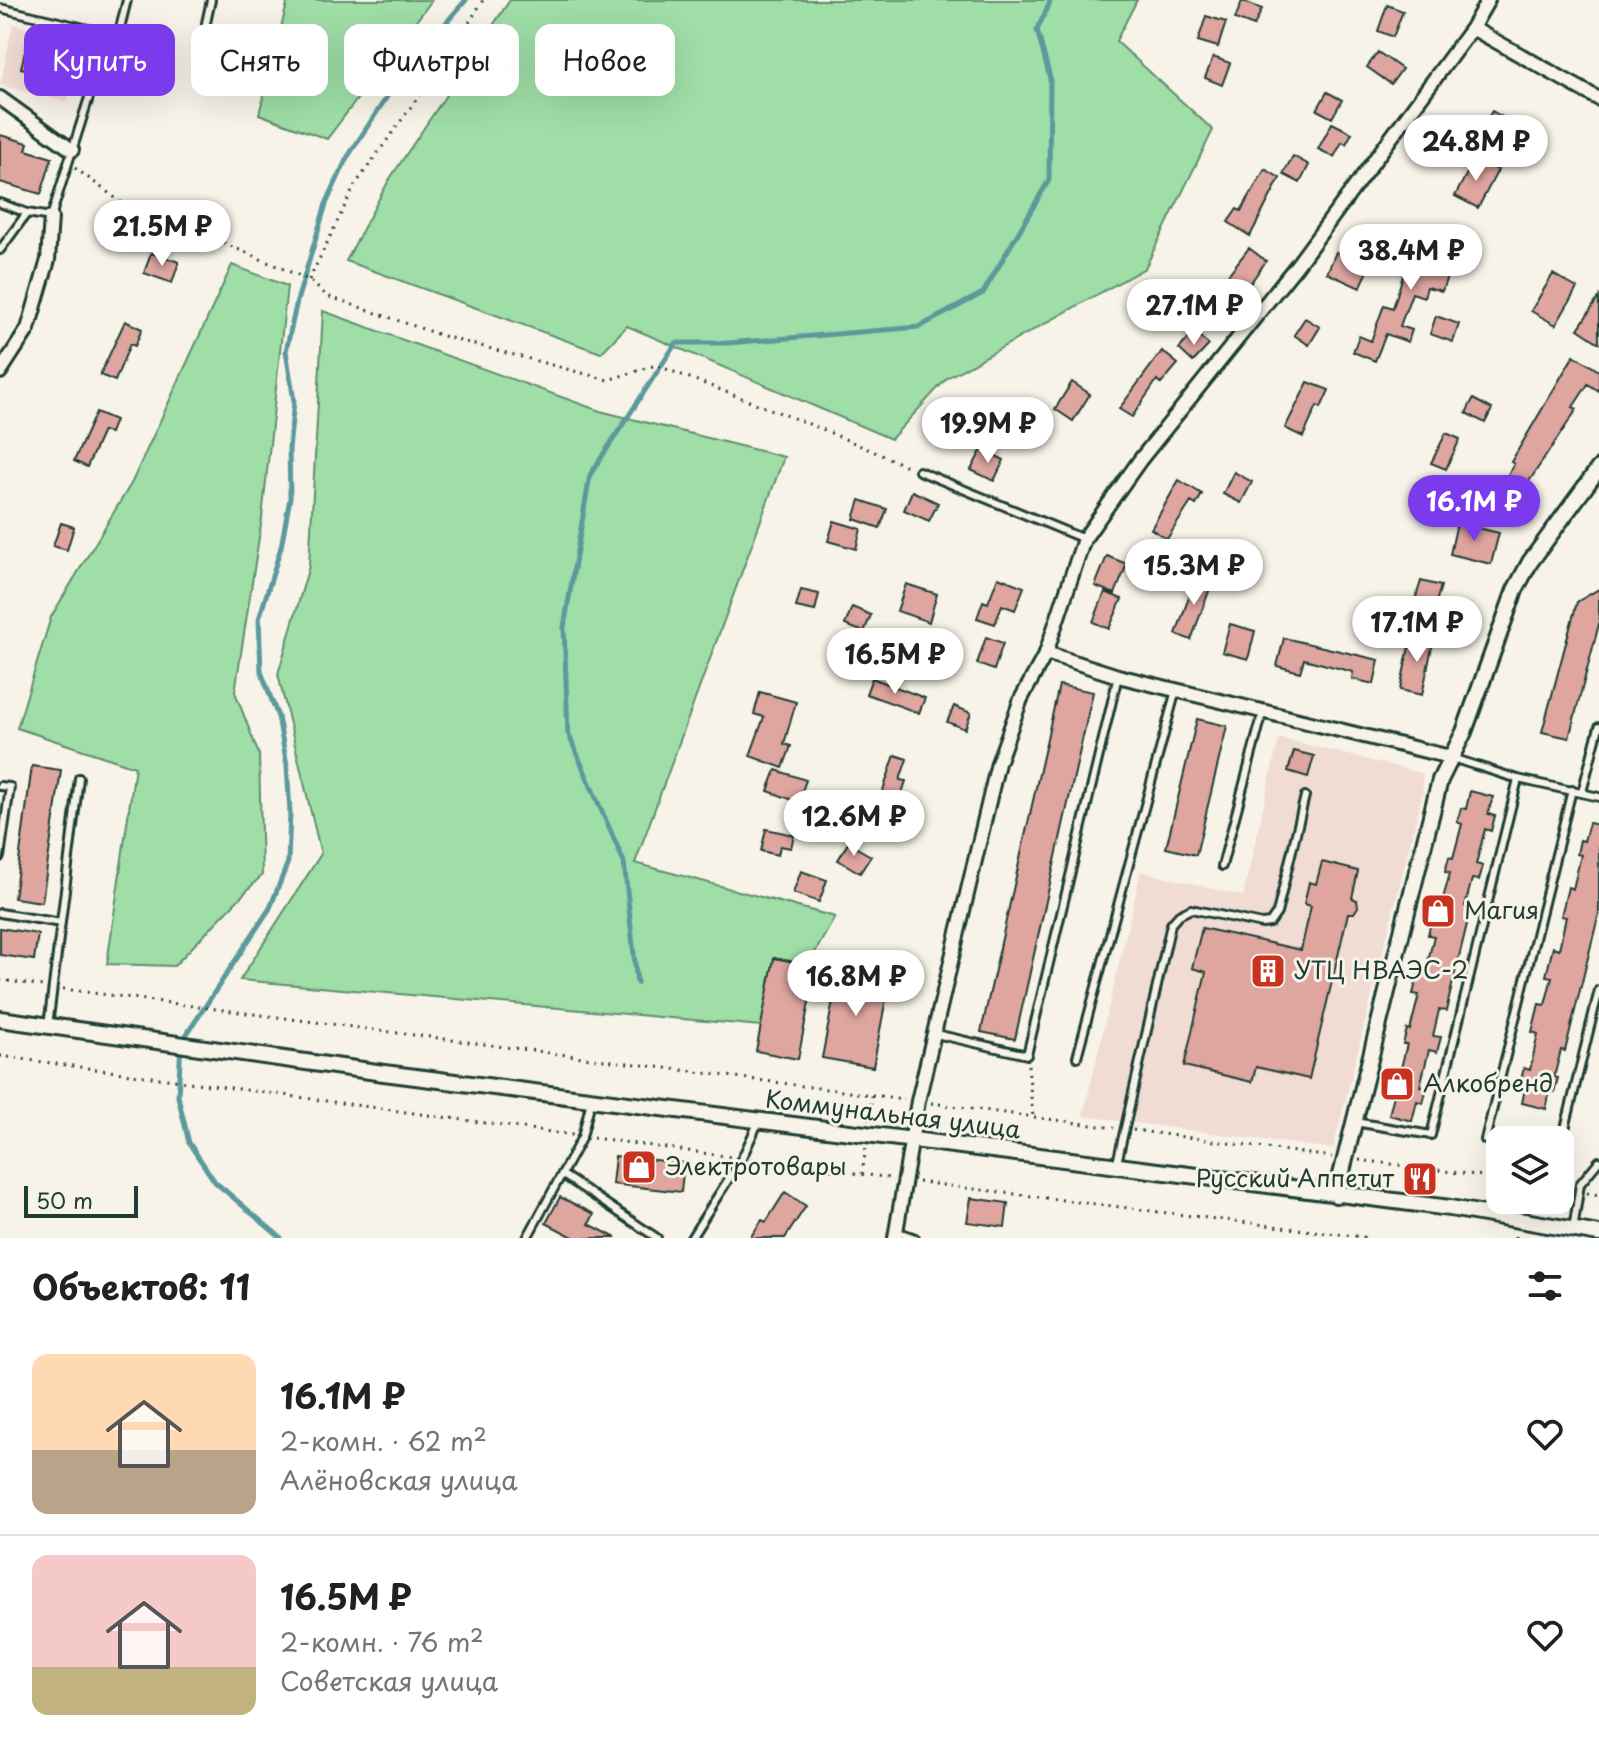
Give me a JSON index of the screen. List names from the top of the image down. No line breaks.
{"streets":{"street":["Коммунальная улица"]},"places":{"shop":["Магия","Алкобренд","Электротовары"],"building":["УТЦ НВАЭС-2"],"restaurant":["Русский Аппетит"]},"scale_bar":"50 m","page":{"chip":["Купить","Снять","Фильтры","Новое"],"price":["24.8M ₽","21.5M ₽","38.4M ₽","27.1M ₽","19.9M ₽","16.1M ₽","15.3M ₽","17.1M ₽","16.5M ₽","12.6M ₽","16.8M ₽"],"scale":"50 m","heading":"Объектов: 11","list":[{"name":"16.1M ₽","note":"2-комн. · 62 m² · Алёновская улица"},{"name":"16.5M ₽","note":"2-комн. · 76 m² · Советская улица"}]}}
